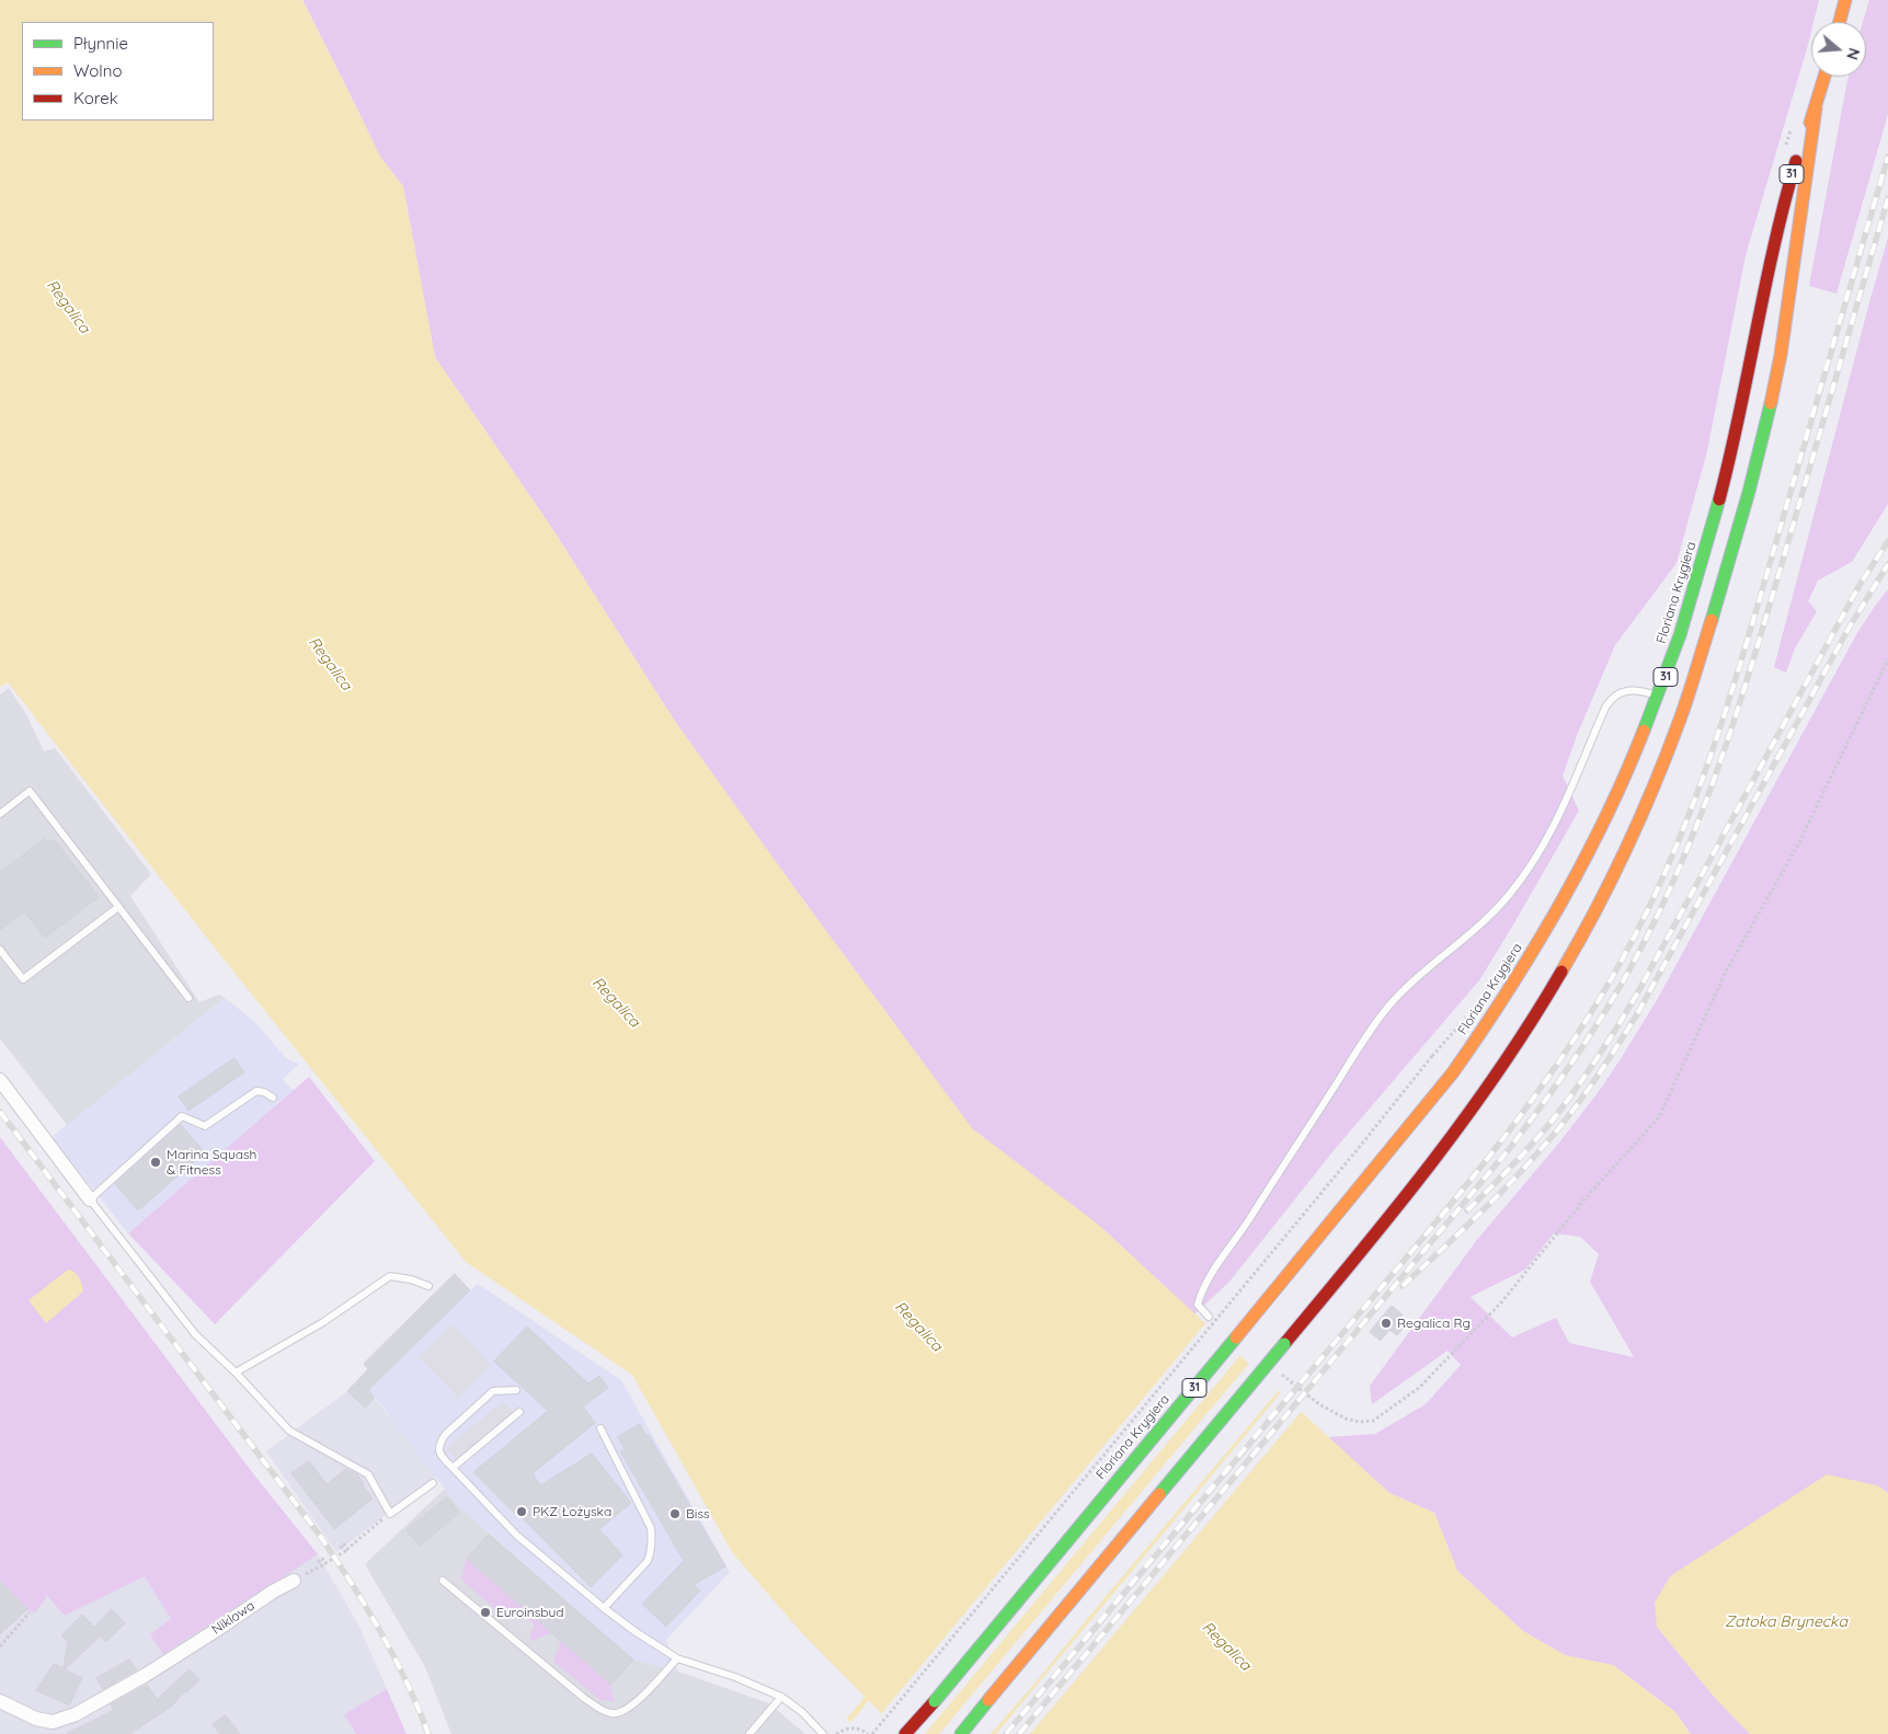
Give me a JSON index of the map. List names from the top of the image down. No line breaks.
{"streets":{"main road":["31","Floriana Krygiera"],"street":["Niklowa"]},"water":["Regalica","Zatoka Brynecka"],"places":["Marina Squash & Fitness","Regalica Rg","PKZ Łożyska","Biss","Euroinsbud"],"legend":["Płynnie","Wolno","Korek"],"north":"right"}
